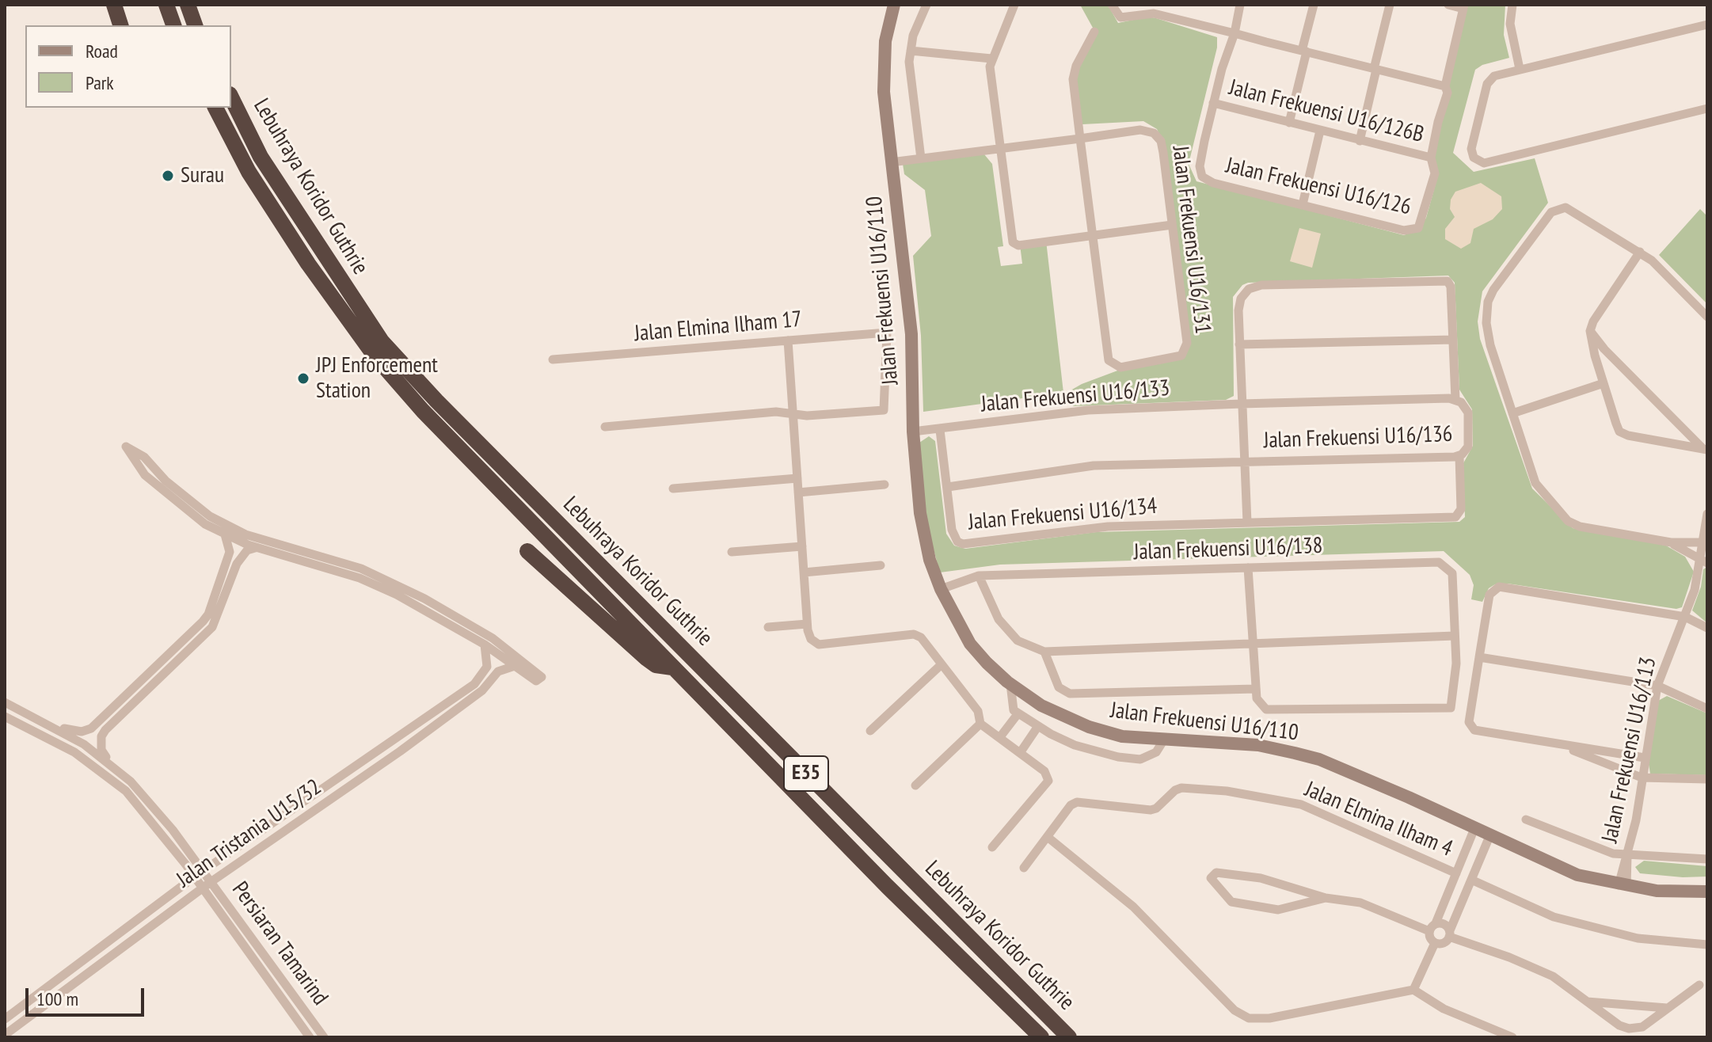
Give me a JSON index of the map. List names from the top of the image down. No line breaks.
{"streets":{"highway":["Lebuhraya Koridor Guthrie","E35"],"street":["Jalan Frekuensi U16/126B","Jalan Frekuensi U16/126","Jalan Frekuensi U16/131","Jalan Frekuensi U16/110","Jalan Elmina Ilham 17","Jalan Frekuensi U16/133","Jalan Frekuensi U16/136","Jalan Frekuensi U16/134","Jalan Frekuensi U16/138","Jalan Frekuensi U16/113","Jalan Elmina Ilham 4","Jalan Tristania U15/32","Persiaran Tamarind"]},"crossings":[["Jalan Frekuensi U16/126B","Jalan Frekuensi U16/126"],["Jalan Frekuensi U16/131","Jalan Frekuensi U16/110"],["Jalan Frekuensi U16/110","Jalan Frekuensi U16/133"],["Jalan Frekuensi U16/110","Jalan Frekuensi U16/138"],["Jalan Frekuensi U16/110","Jalan Frekuensi U16/113"],["Jalan Frekuensi U16/133","Jalan Frekuensi U16/136"],["Jalan Frekuensi U16/133","Jalan Frekuensi U16/134"],["Jalan Frekuensi U16/136","Jalan Frekuensi U16/134"],["Jalan Tristania U15/32","Persiaran Tamarind"]],"places":["Surau","JPJ Enforcement Station"],"legend":["Road","Park"],"scale_bar":"100 m"}
